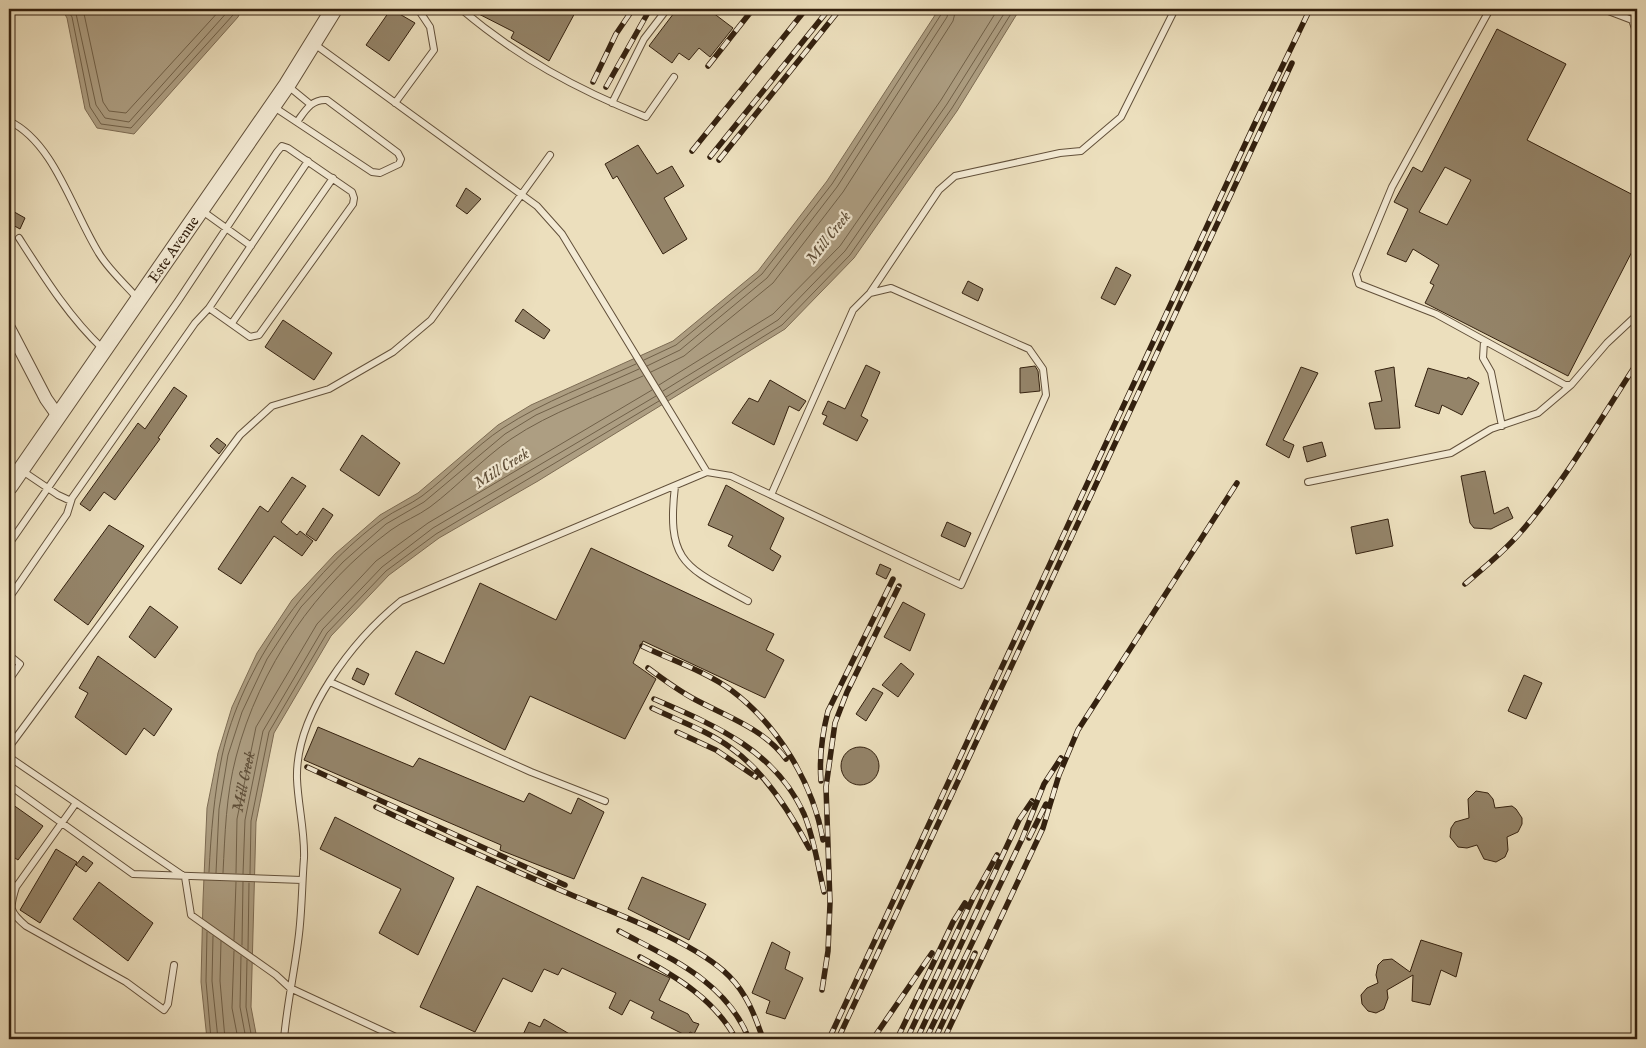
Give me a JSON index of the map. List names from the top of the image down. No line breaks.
{"streets":{"street":["Este Avenue"]},"water":["Mill Creek"]}
